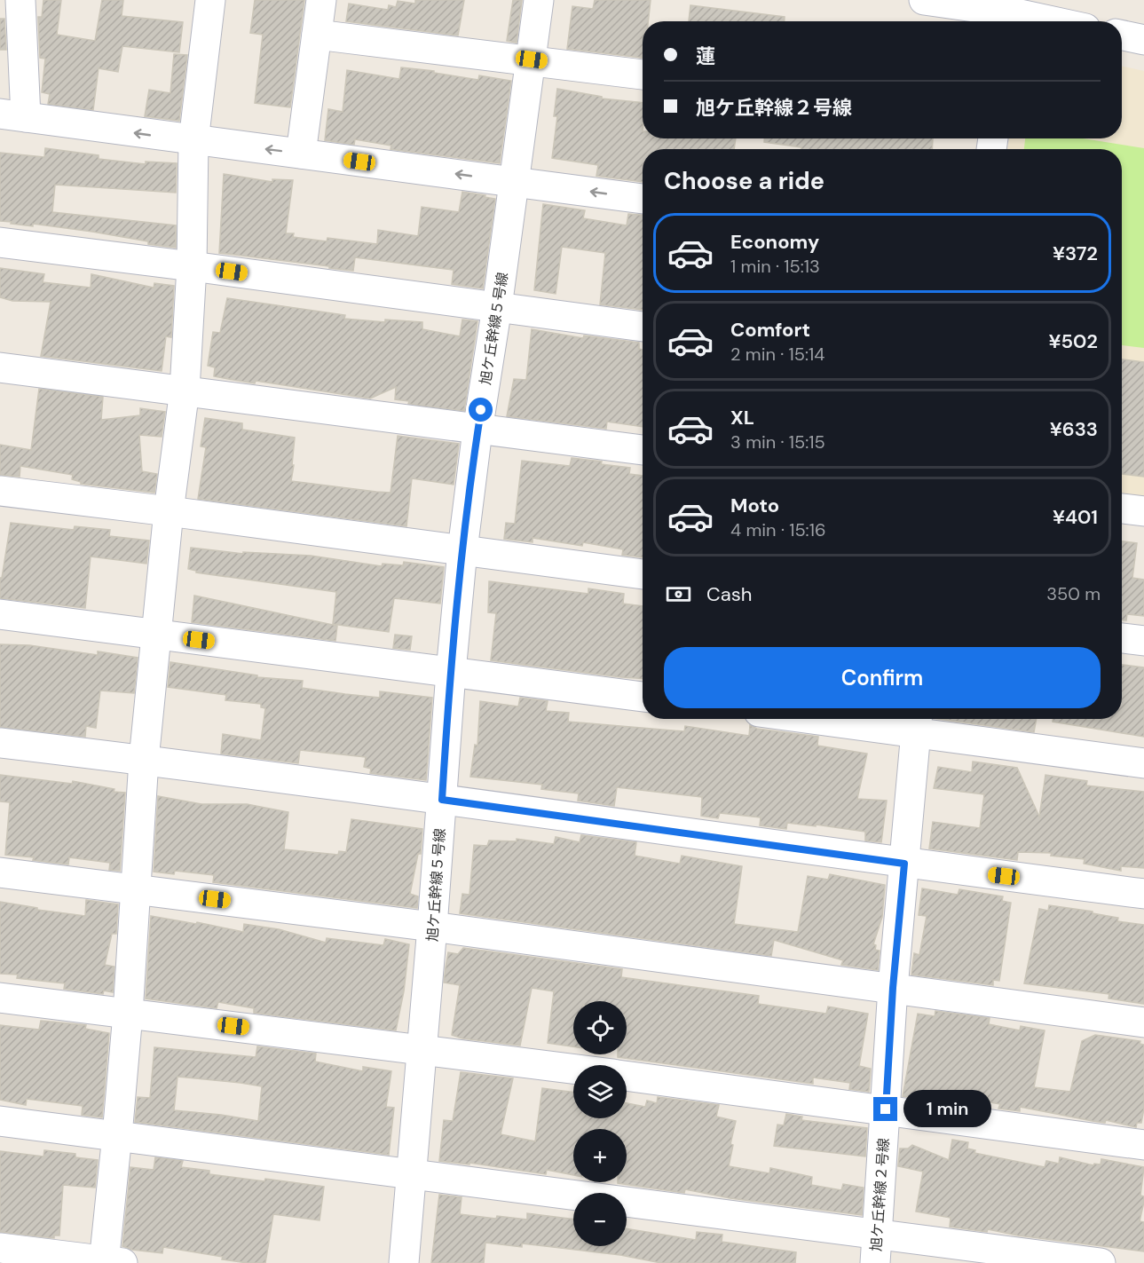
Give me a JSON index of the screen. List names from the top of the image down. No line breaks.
{"streets":{"street":["旭ケ丘幹線５号線","旭ケ丘幹線２号線"]},"page":{"banner":["蓮","旭ケ丘幹線２号線"],"heading":"Choose a ride","list":[{"name":"Economy","note":"1 min · 15:13","value":"¥372"},{"name":"Comfort","note":"2 min · 15:14","value":"¥502"},{"name":"XL","note":"3 min · 15:15","value":"¥633"},{"name":"Moto","note":"4 min · 15:16","value":"¥401"}],"pay":["Cash","350 m"],"buttons":"Confirm","map_buttons":["+","−"],"bubble":"1 min"}}
